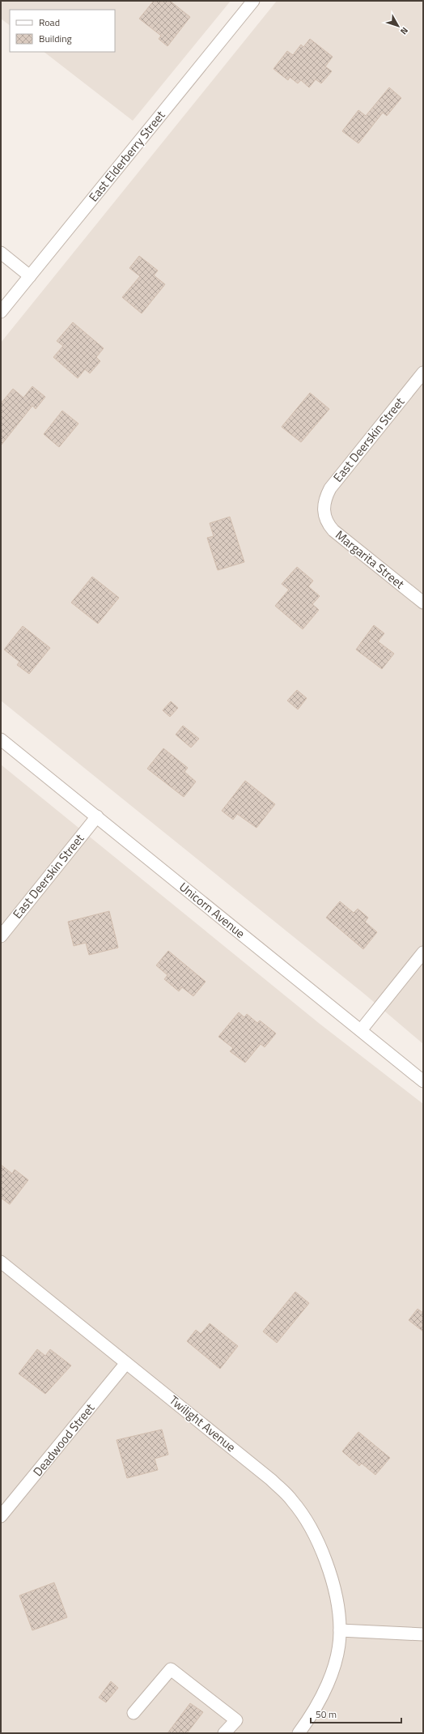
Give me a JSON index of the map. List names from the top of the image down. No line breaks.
{"streets":{"street":["East Elderberry Street","East Deerskin Street","Margarita Street","Unicorn Avenue","Twilight Avenue","Deadwood Street"]},"crossings":[["East Deerskin Street","Margarita Street"],["East Deerskin Street","Unicorn Avenue"],["Twilight Avenue","Deadwood Street"]],"legend":["Road","Building"],"scale_bar":"50 m","north":"bottom right"}
